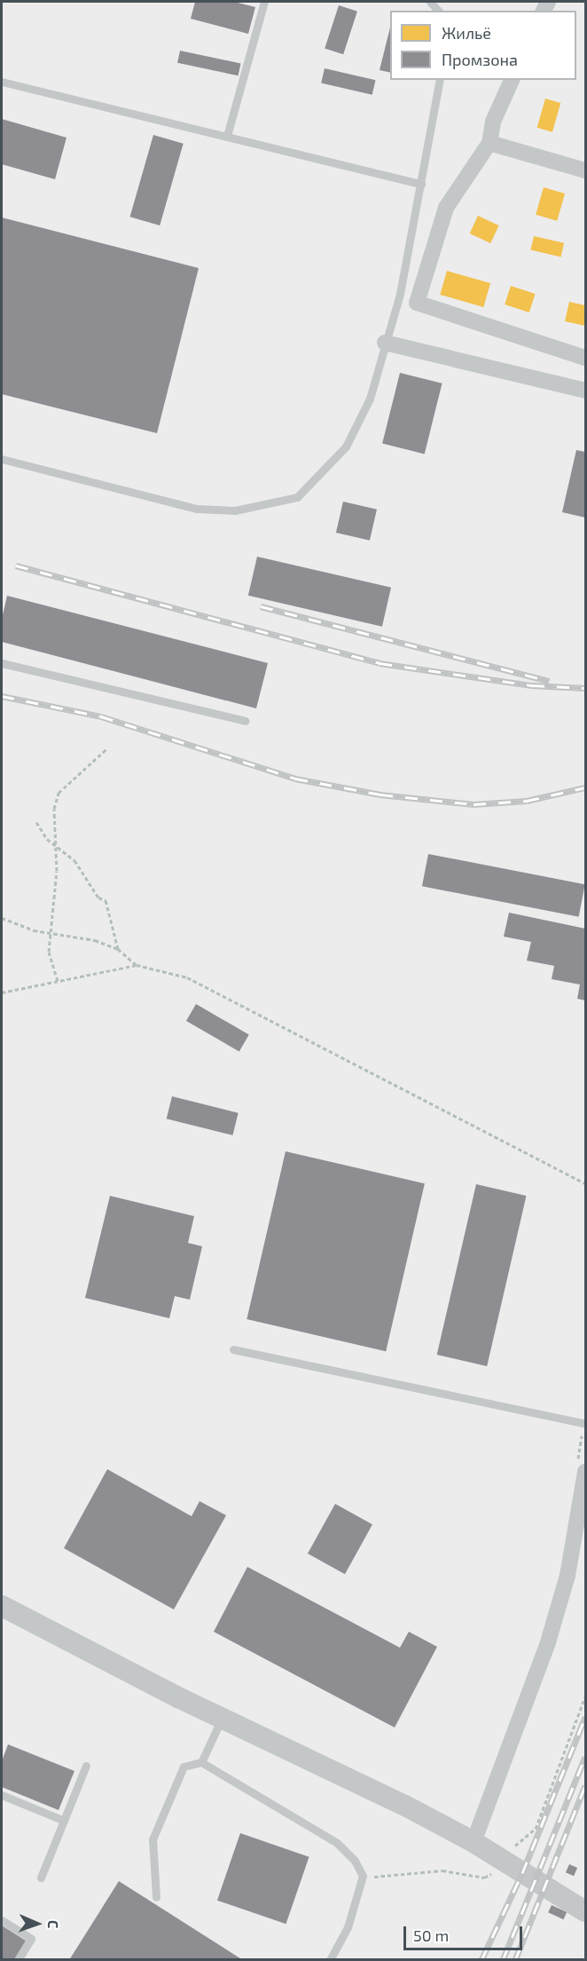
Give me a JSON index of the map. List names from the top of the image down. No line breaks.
{"legend":["Жильё","Промзона"],"scale_bar":"50 m","north":"right"}
